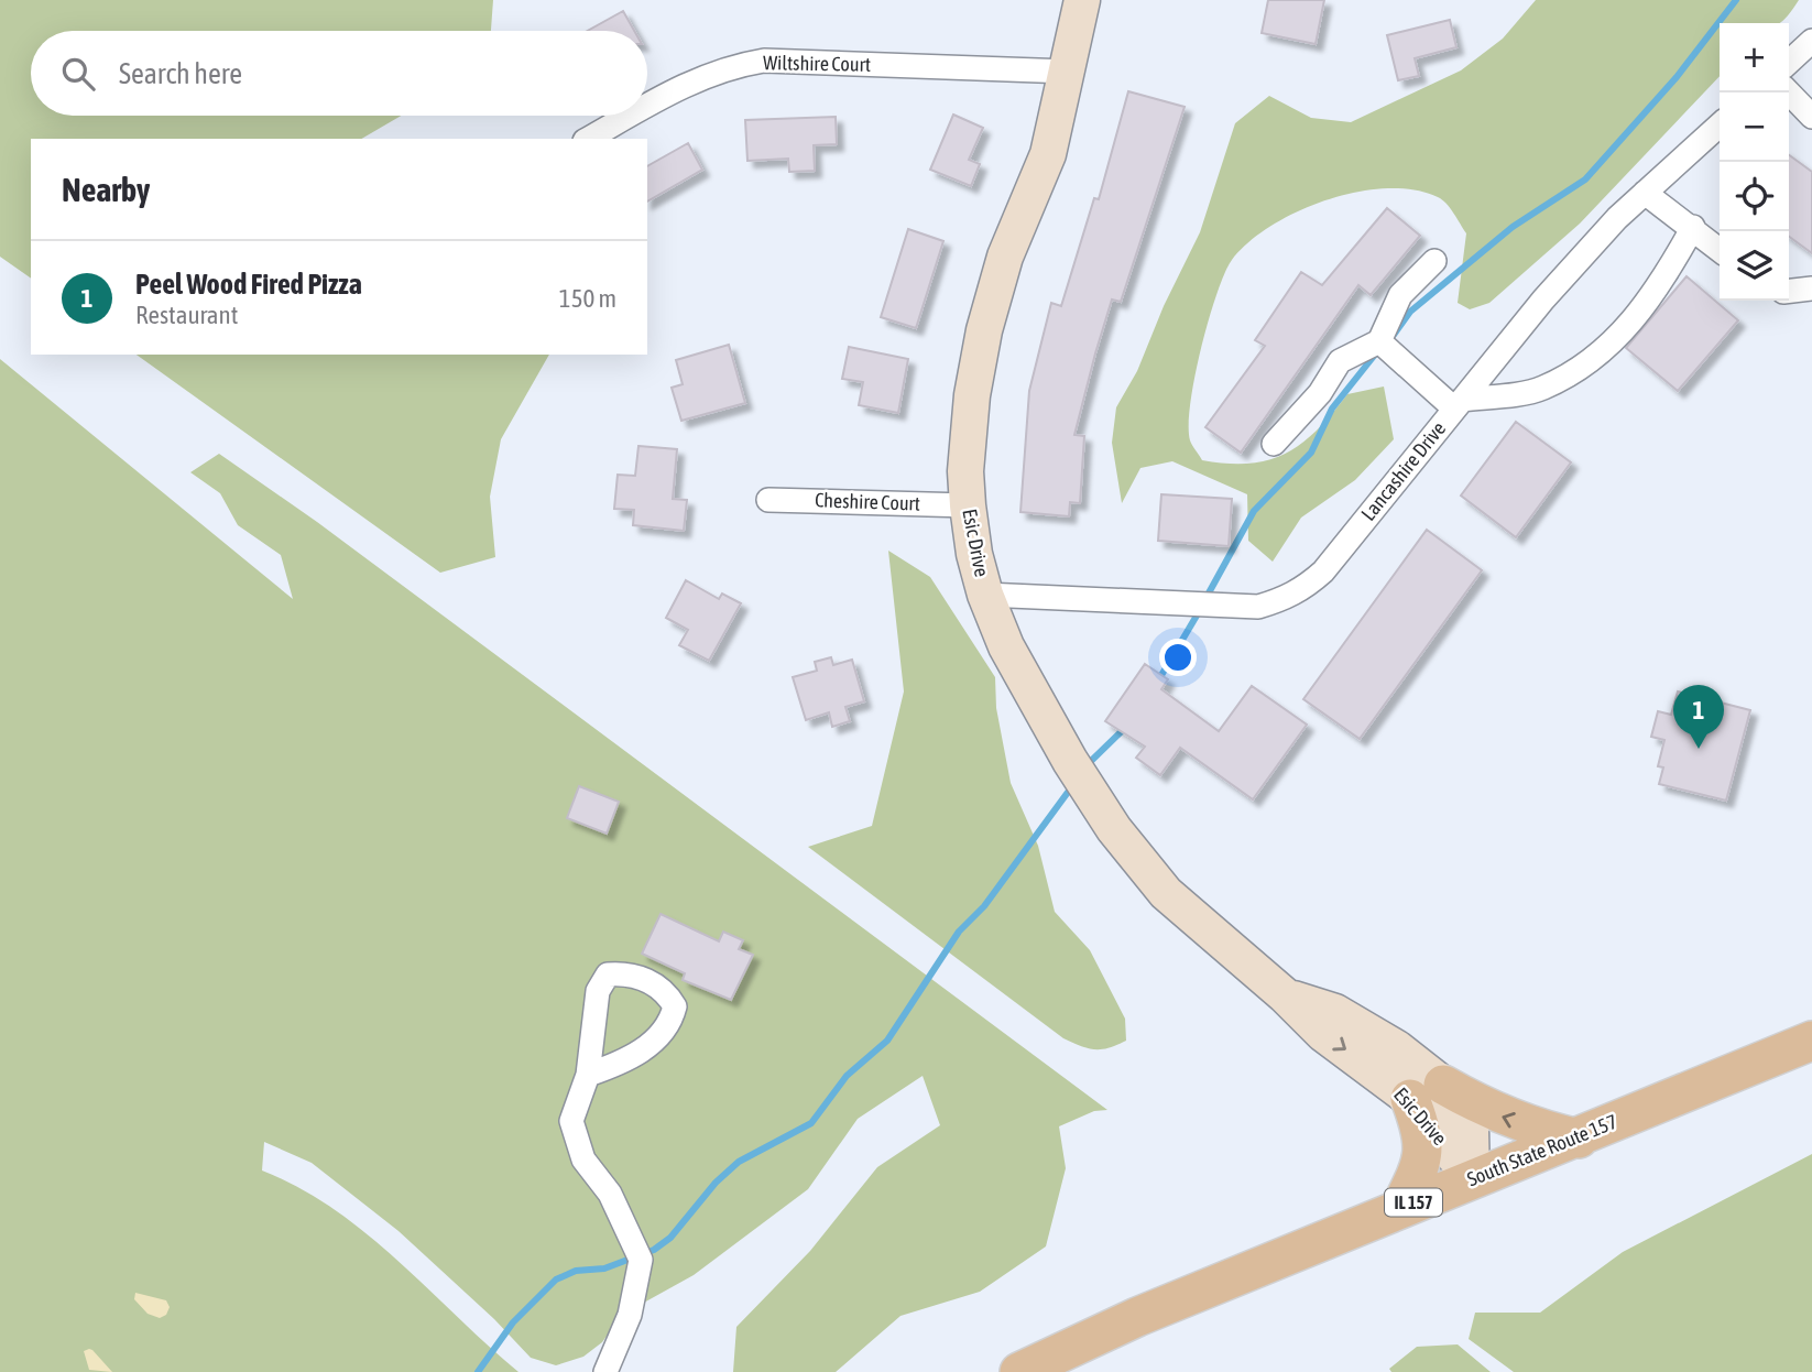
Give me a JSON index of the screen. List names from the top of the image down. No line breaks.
{"streets":{"main road":["South State Route 157","IL 157"],"street":["Wiltshire Court","Lancashire Drive","Cheshire Court","Esic Drive"]},"crossings":[["Wiltshire Court","Esic Drive"],["Lancashire Drive","Esic Drive"],["Cheshire Court","Esic Drive"],["Esic Drive","South State Route 157"]],"page":{"map_buttons":["+","−"],"search":"Search here","heading":"Nearby","list":[{"mark":"1","name":"Peel Wood Fired Pizza","note":"Restaurant","value":"150 m"}],"pins":"1"}}
